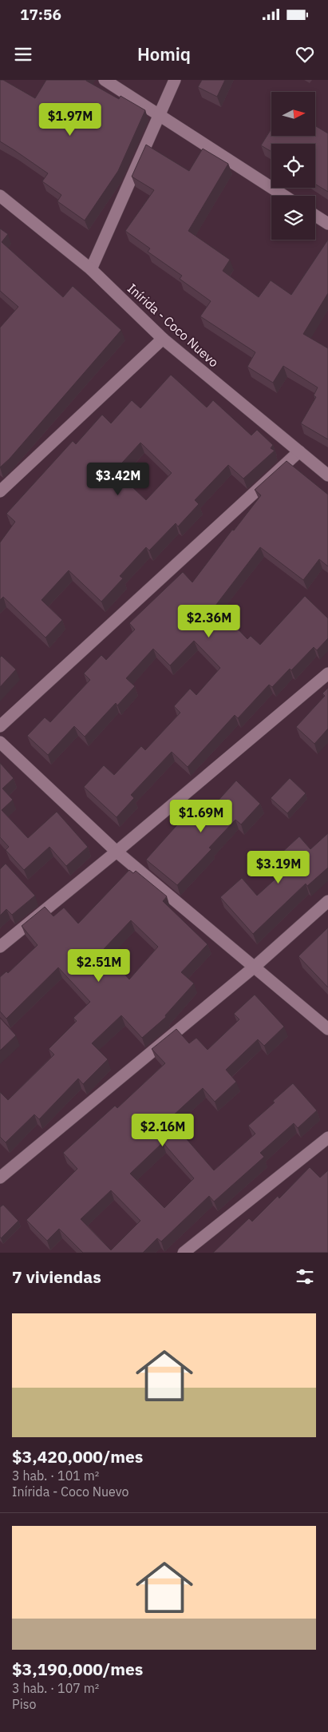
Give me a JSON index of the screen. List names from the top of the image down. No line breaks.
{"streets":{"street":["Inírida - Coco Nuevo"]},"north":"right","page":{"status":"17:56","header":"Homiq","price":["$1.97M","$3.42M","$2.36M","$1.69M","$3.19M","$2.51M","$2.16M"],"heading":"7 viviendas","list":[{"name":"$3,420,000/mes","note":"3 hab. · 101 m² · Inírida - Coco Nuevo"},{"name":"$3,190,000/mes","note":"3 hab. · 107 m² · Piso"}]}}
